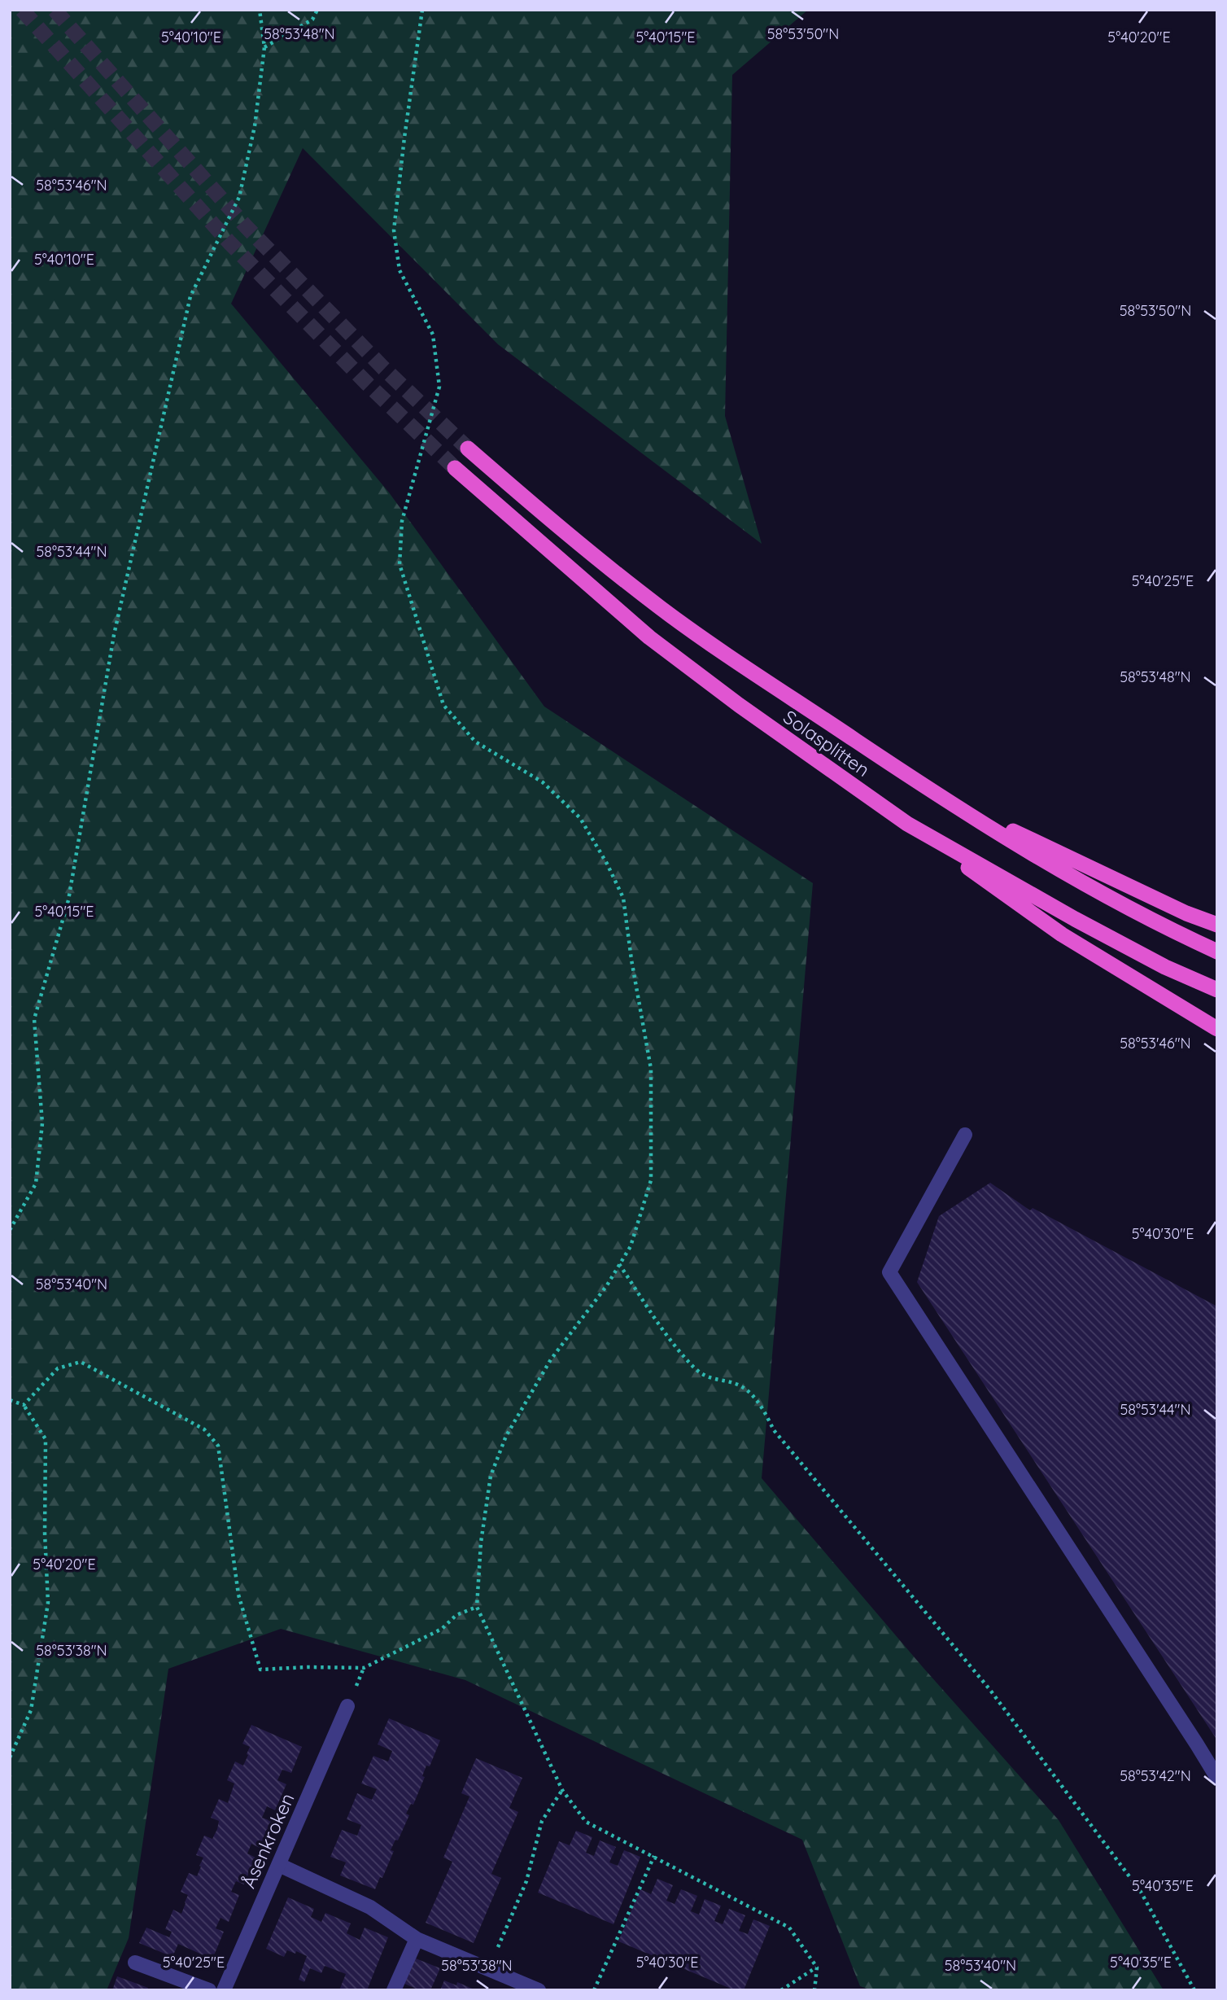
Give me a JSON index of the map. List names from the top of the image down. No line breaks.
{"streets":{"highway":["Solasplitten"],"street":["Åsenkroken"]},"coordinates":["58°53'48\"N","58°53'50\"N","5°40'10\"E","5°40'15\"E","5°40'20\"E","58°53'46\"N","58°53'44\"N","5°40'25\"E","5°40'30\"E","58°53'40\"N","58°53'38\"N","58°53'42\"N","5°40'35\"E"]}
